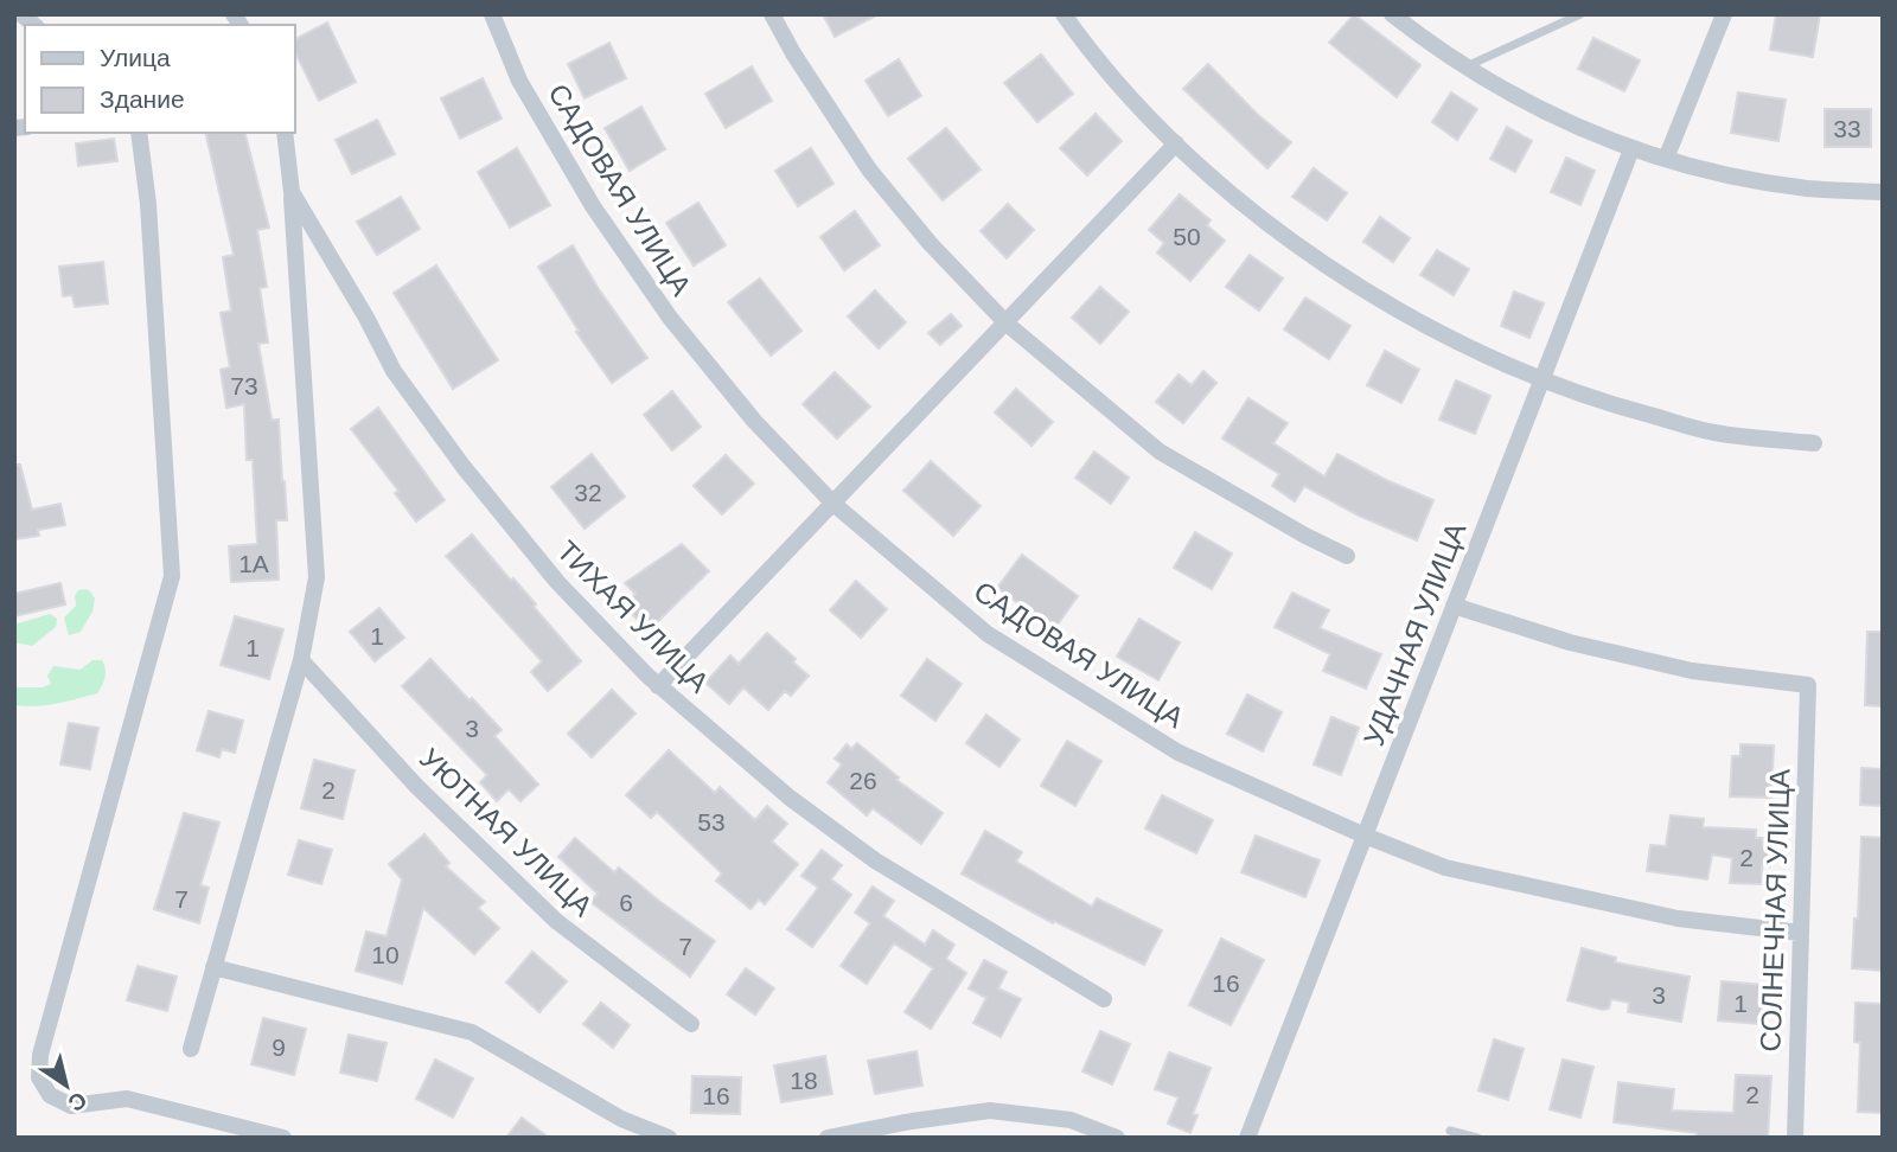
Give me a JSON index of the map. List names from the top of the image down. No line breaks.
{"streets":{"street":["САДОВАЯ УЛИЦА","ТИХАЯ УЛИЦА","УДАЧНАЯ УЛИЦА","УЮТНАЯ УЛИЦА","СОЛНЕЧНАЯ УЛИЦА"]},"crossings":[["САДОВАЯ УЛИЦА","УДАЧНАЯ УЛИЦА"],["САДОВАЯ УЛИЦА","СОЛНЕЧНАЯ УЛИЦА"],["УДАЧНАЯ УЛИЦА","СОЛНЕЧНАЯ УЛИЦА"]],"house_numbers":["33","50","73","32","1А","1","1","3","26","2","53","2","7","6","7","10","16","3","1","9","18","2","16"],"legend":["Улица","Здание"],"north":"bottom right"}
